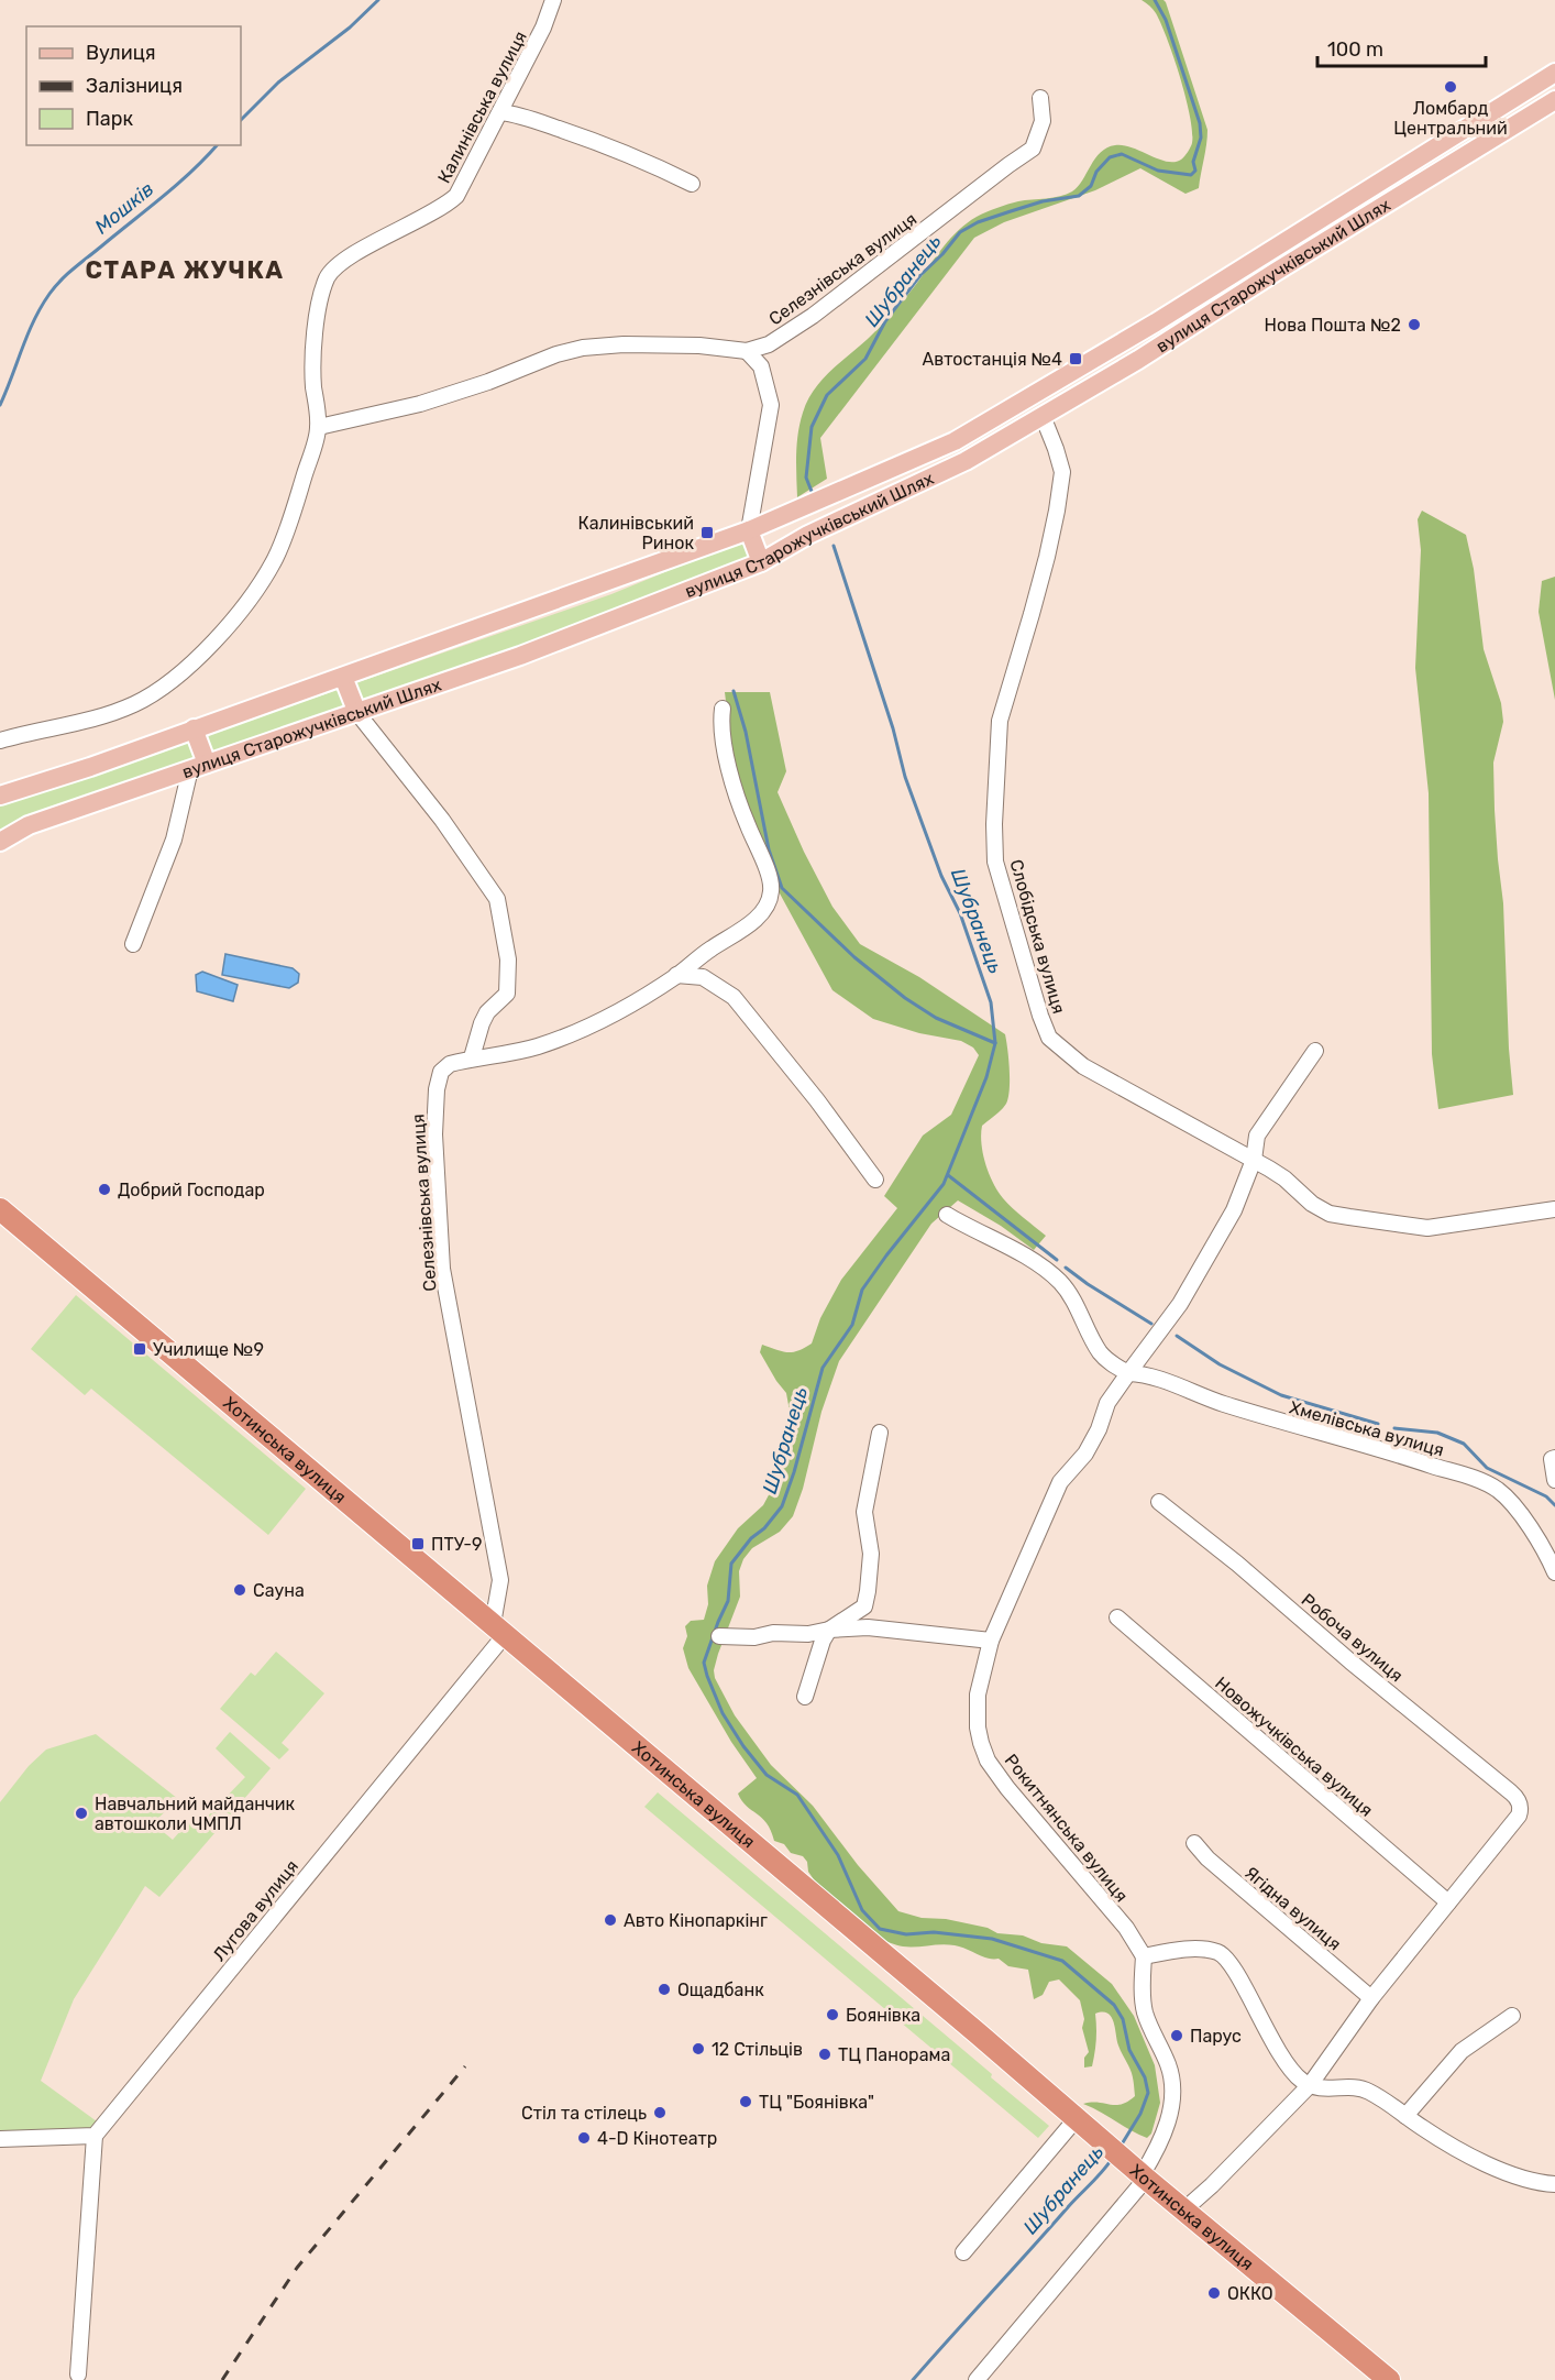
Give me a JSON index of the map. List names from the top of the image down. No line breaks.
{"streets":{"highway":["Хотинська вулиця"],"main road":["вулиця Старожучківський Шлях"],"street":["Калинівська вулиця","Селезнівська вулиця","Слобідська вулиця","Хмелівська вулиця","Робоча вулиця","Новожучківська вулиця","Рокитнянська вулиця","Ягідна вулиця","Лугова вулиця"]},"crossings":[["Селезнівська вулиця","Хотинська вулиця"],["Селезнівська вулиця","Лугова вулиця"],["вулиця Старожучківський Шлях","Слобідська вулиця"],["Слобідська вулиця","Рокитнянська вулиця"],["Хмелівська вулиця","Рокитнянська вулиця"],["Хотинська вулиця","Лугова вулиця"],["Робоча вулиця","Новожучківська вулиця"]],"districts":["СТАРА ЖУЧКА"],"water":["Мошків","Шубранець"],"places":{"other":["Ломбард Центральний","Нова Пошта №2","Добрий Господар","Сауна","Навчальний майданчик автошколи ЧМПЛ","Авто Кінопаркінг","Ощадбанк","Боянівка","Парус","12 Стільців","ТЦ Панорама","ТЦ \"Боянівка\"","Стіл та стілець","4-D Кінотеатр","ОККО"],"transit":["Автостанція №4","Калинівський Ринок","Училище №9","ПТУ-9"]},"legend":["Вулиця","Залізниця","Парк"],"scale_bar":"100 m"}
